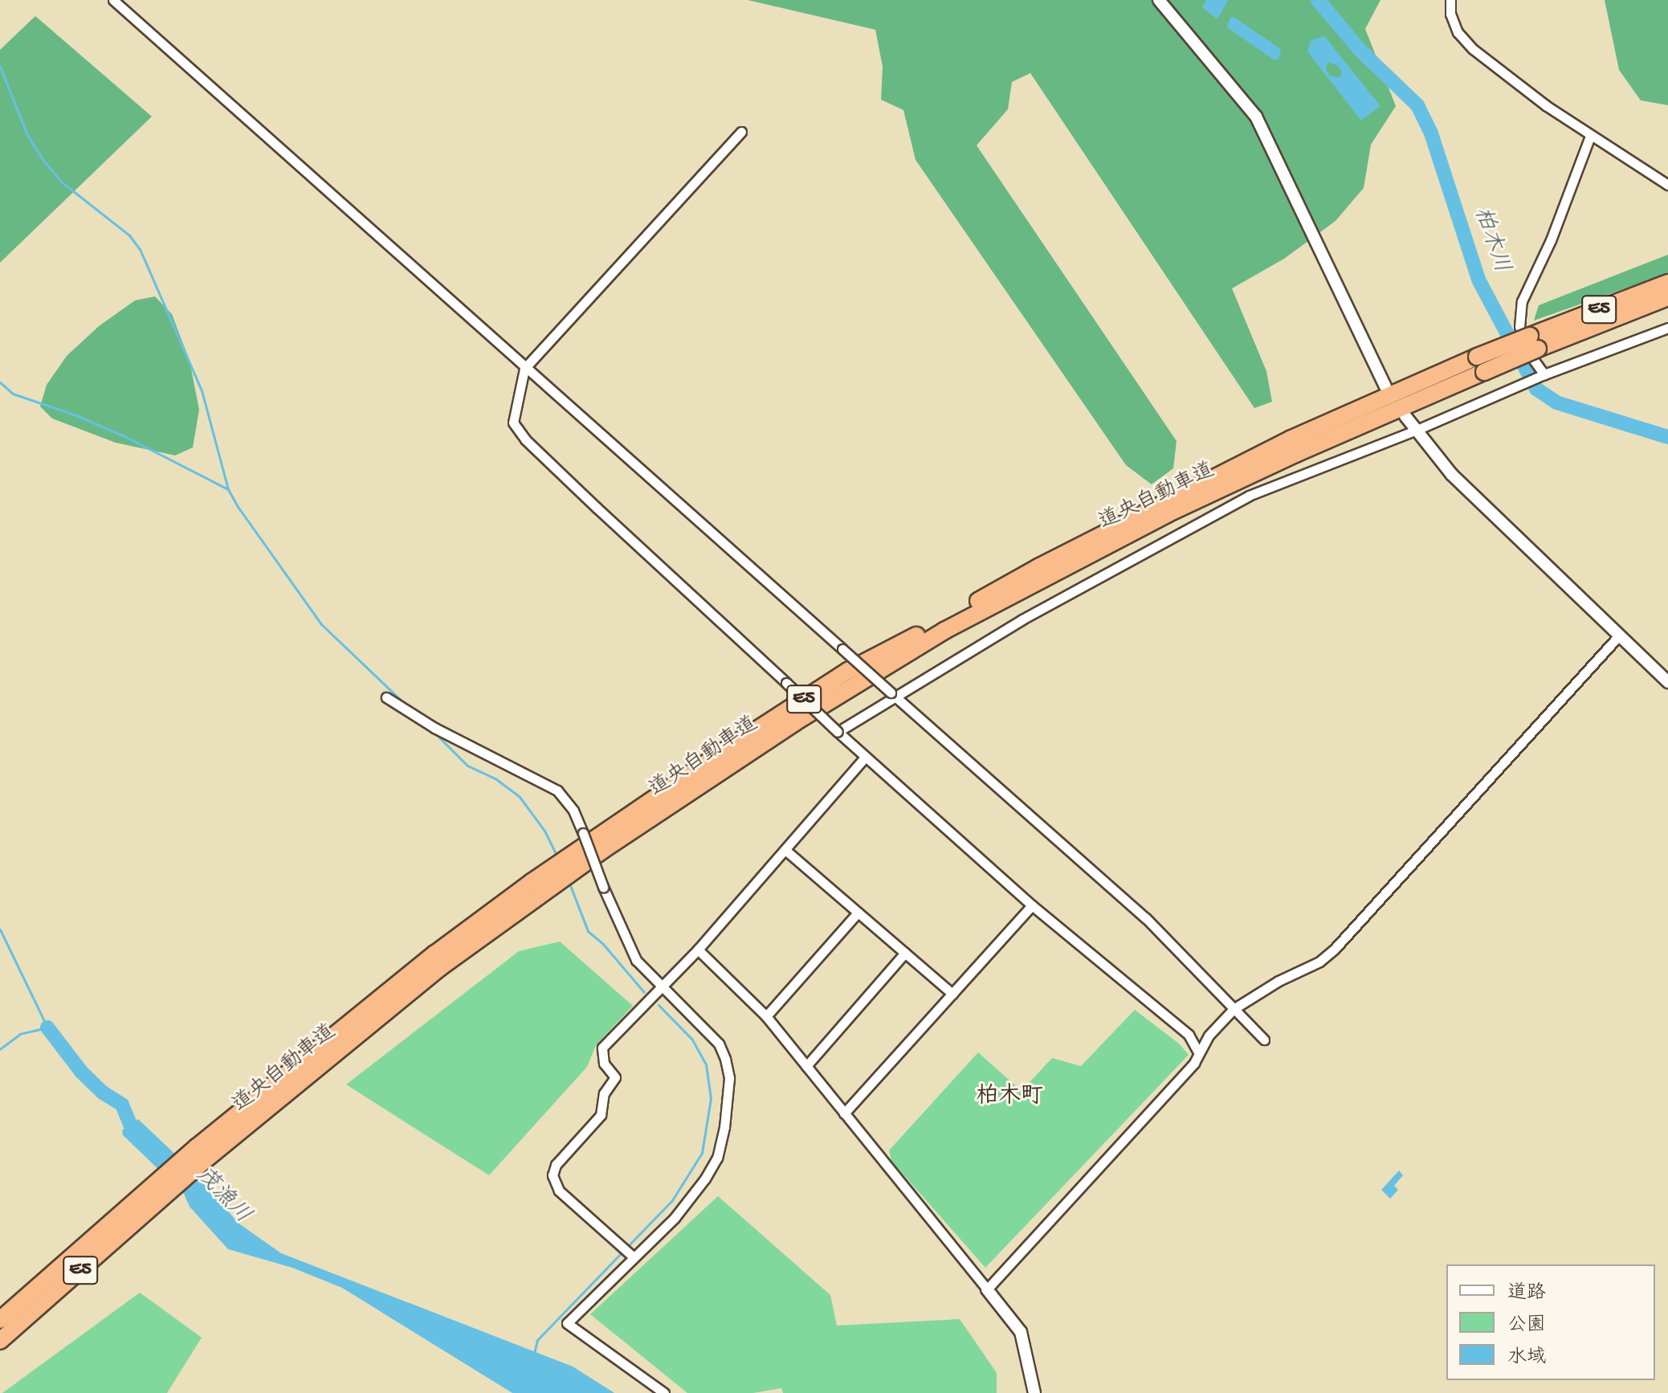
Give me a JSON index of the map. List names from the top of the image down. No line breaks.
{"streets":{"highway":["E5","道央自動車道"]},"districts":["柏木町"],"water":["柏木川","茂漁川"],"legend":["道路","公園","水域"]}
